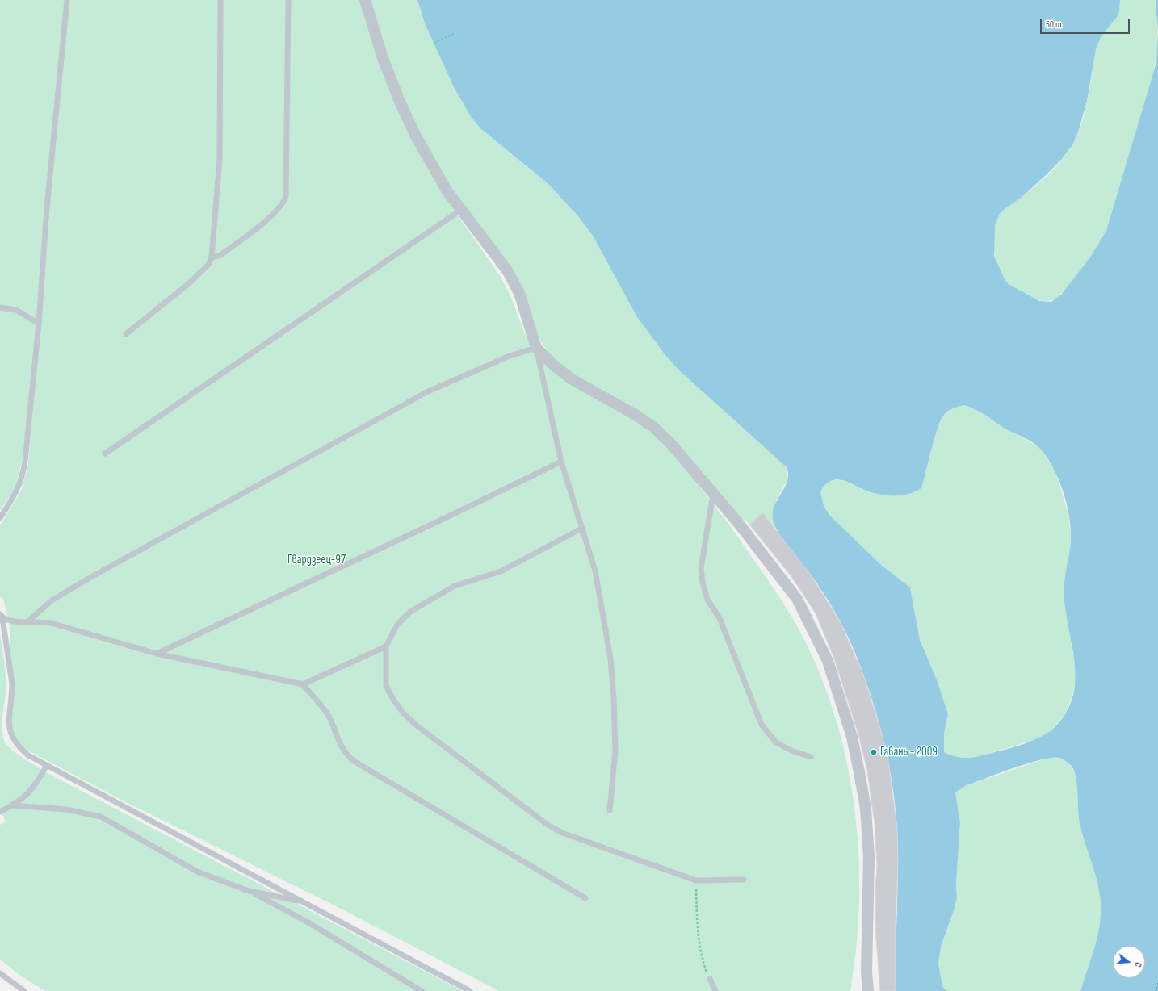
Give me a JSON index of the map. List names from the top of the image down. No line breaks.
{"parks":["Гвардзеец-97"],"places":["Гавань - 2009"],"scale_bar":"50 m","north":"right"}
